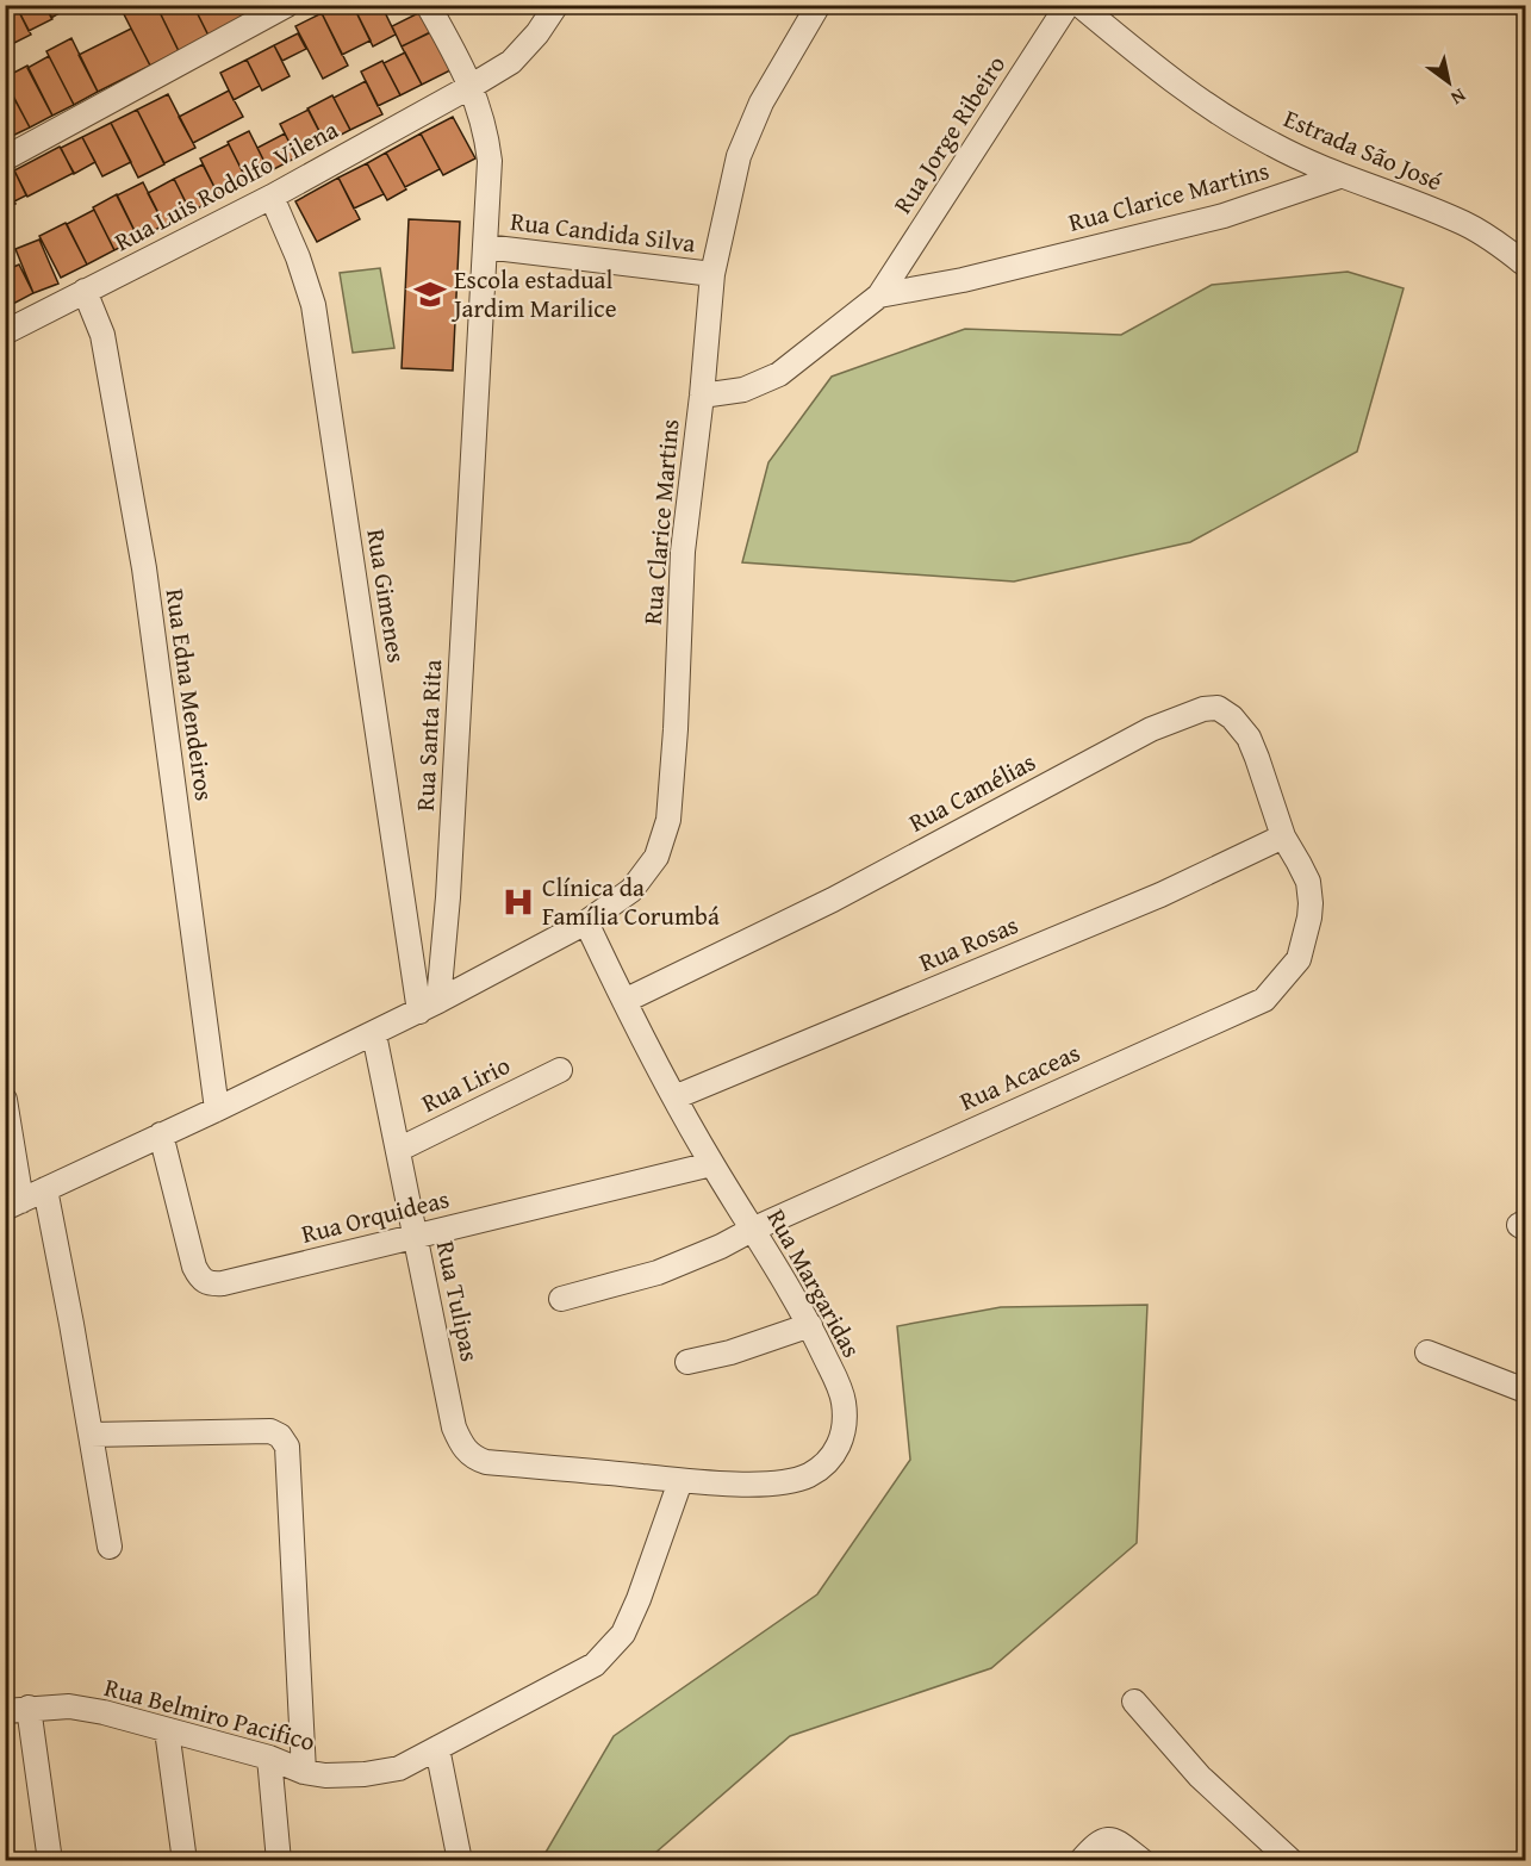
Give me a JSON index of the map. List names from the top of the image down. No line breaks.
{"streets":{"street":["Rua Jorge Ribeiro","Estrada São José","Rua Luis Rodolfo Vilena","Rua Clarice Martins","Rua Candida Silva","Rua Gimenes","Rua Edna Mendeiros","Rua Santa Rita","Rua Camélias","Rua Rosas","Rua Acaceas","Rua Lirio","Rua Orquideas","Rua Margaridas","Rua Tulipas","Rua Belmiro Pacifico"]},"crossings":[["Rua Jorge Ribeiro","Rua Clarice Martins"],["Estrada São José","Rua Clarice Martins"],["Rua Luis Rodolfo Vilena","Rua Gimenes"],["Rua Luis Rodolfo Vilena","Rua Edna Mendeiros"],["Rua Luis Rodolfo Vilena","Rua Santa Rita"],["Rua Clarice Martins","Rua Gimenes"],["Rua Clarice Martins","Rua Santa Rita"],["Rua Clarice Martins","Rua Margaridas"],["Rua Candida Silva","Rua Santa Rita"],["Rua Gimenes","Rua Santa Rita"],["Rua Camélias","Rua Rosas"],["Rua Camélias","Rua Acaceas"],["Rua Camélias","Rua Margaridas"],["Rua Rosas","Rua Margaridas"],["Rua Acaceas","Rua Margaridas"],["Rua Lirio","Rua Tulipas"],["Rua Orquideas","Rua Margaridas"],["Rua Orquideas","Rua Tulipas"],["Rua Margaridas","Rua Tulipas"],["Rua Margaridas","Rua Belmiro Pacifico"]],"places":{"school or university":["Escola estadual Jardim Marilice"],"hospital":["Clínica da Família Corumbá"]},"north":"bottom right"}
